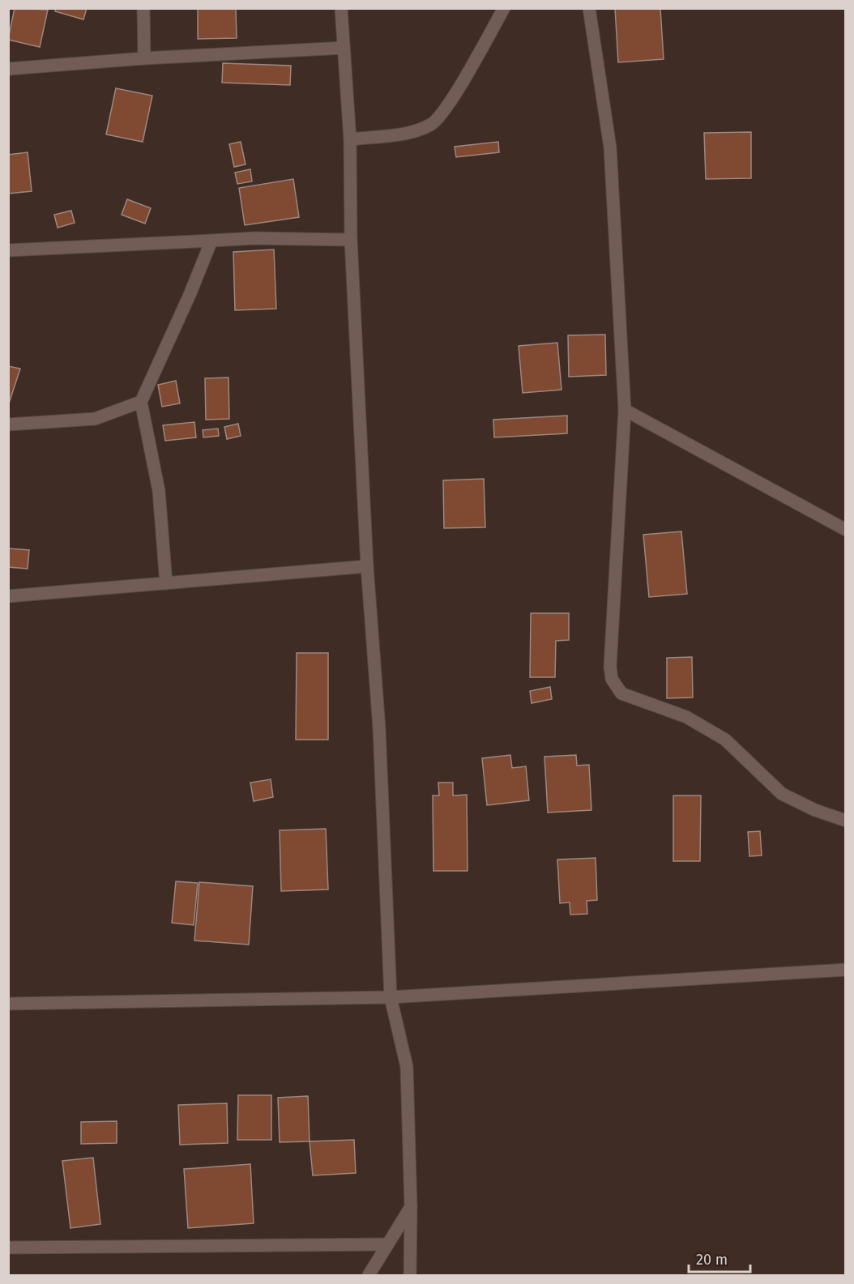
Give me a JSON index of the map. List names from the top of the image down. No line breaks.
{"scale_bar":"20 m"}
